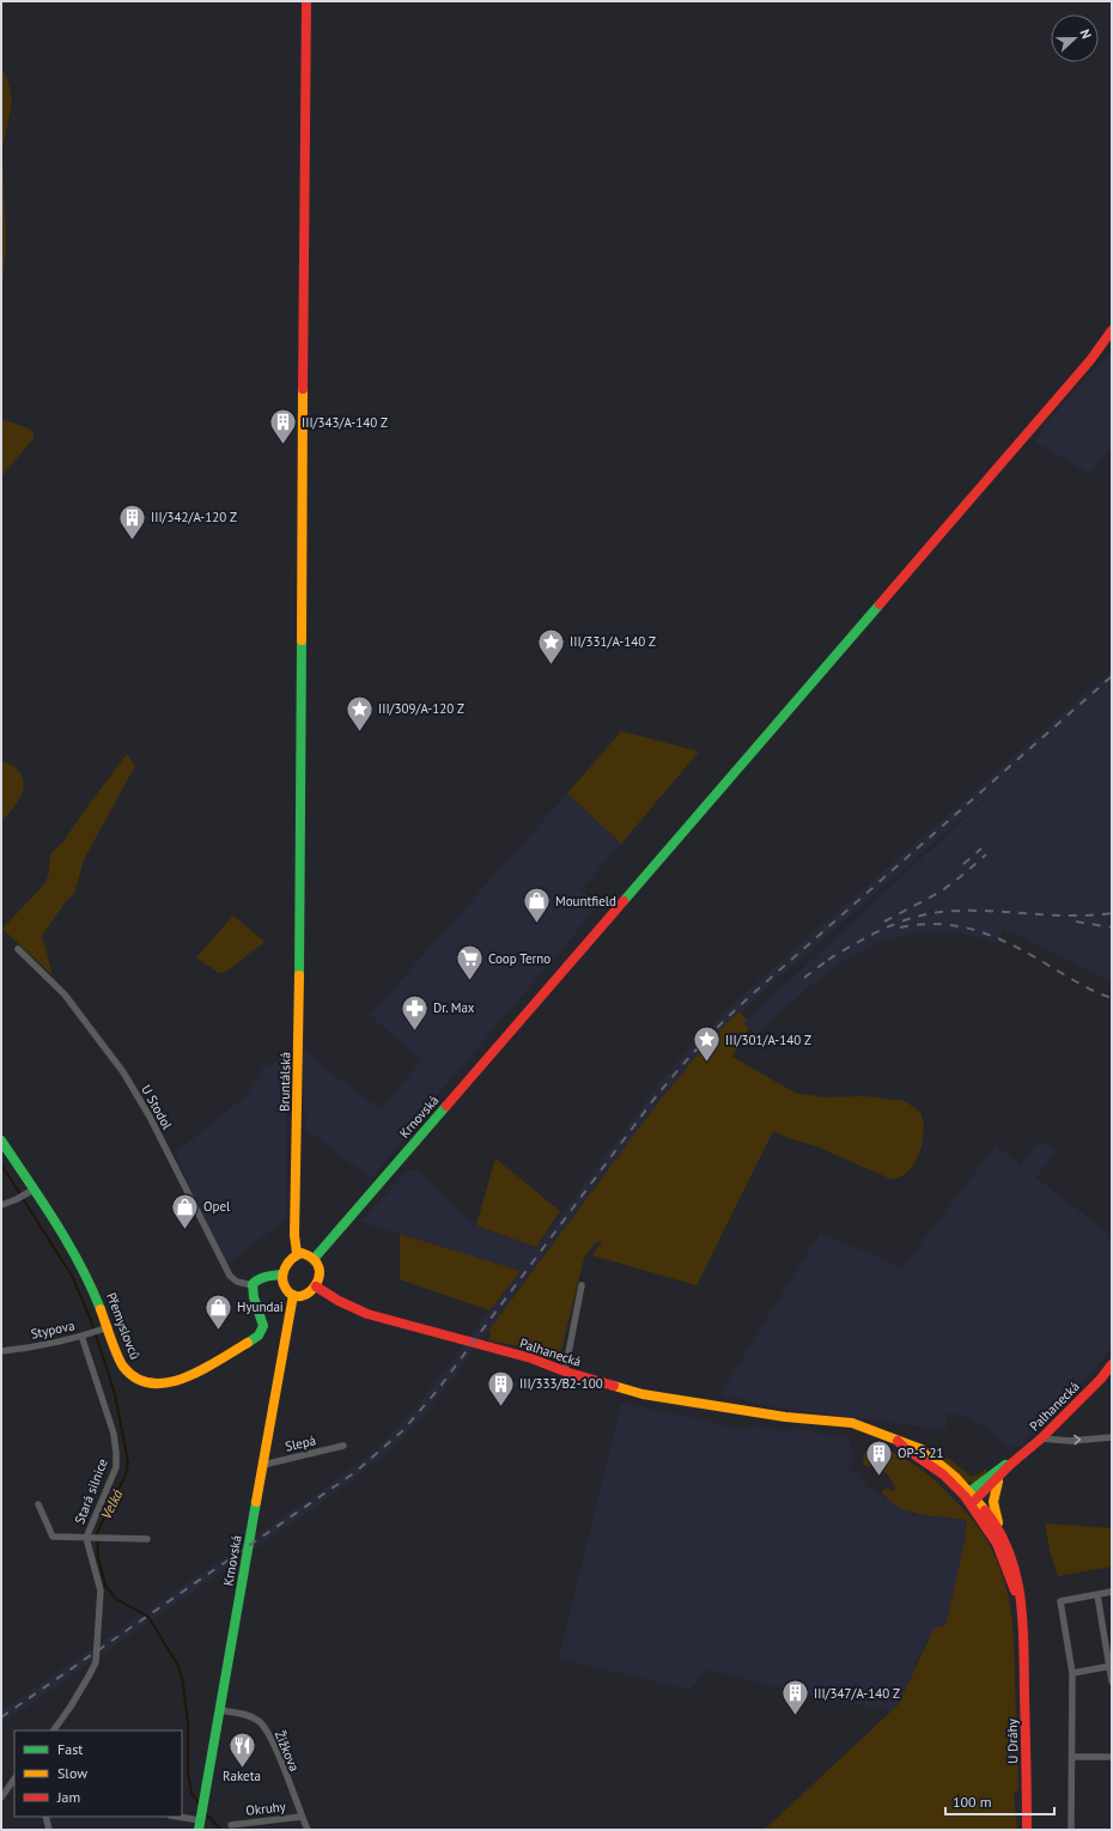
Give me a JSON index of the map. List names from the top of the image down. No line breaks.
{"streets":{"main road":["Bruntálská","Krnovská","Přemyslovců","Palhanecká","U Dráhy"],"street":["U Stodol","Stypova","Slepá","Stará silnice","Žižkova","Okruhy"]},"crossings":[["Bruntálská","Krnovská"],["Bruntálská","Palhanecká"],["U Stodol","Přemyslovců"],["Krnovská","Palhanecká"],["Krnovská","Slepá"],["Krnovská","Žižkova"],["Přemyslovců","Stypova"],["Stypova","Stará silnice"],["Palhanecká","U Dráhy"],["Žižkova","Okruhy"]],"water":["Velká"],"places":{"building":["III/343/A-140 Z","III/342/A-120 Z","III/333/B2-100","OP-S 21","III/347/A-140 Z"],"place":["III/331/A-140 Z","III/309/A-120 Z","III/301/A-140 Z"],"shop":["Mountfield","Opel","Hyundai"],"supermarket":["Coop Terno"],"pharmacy":["Dr. Max"],"restaurant":["Raketa"]},"legend":["Fast","Slow","Jam"],"scale_bar":"100 m","north":"right"}
